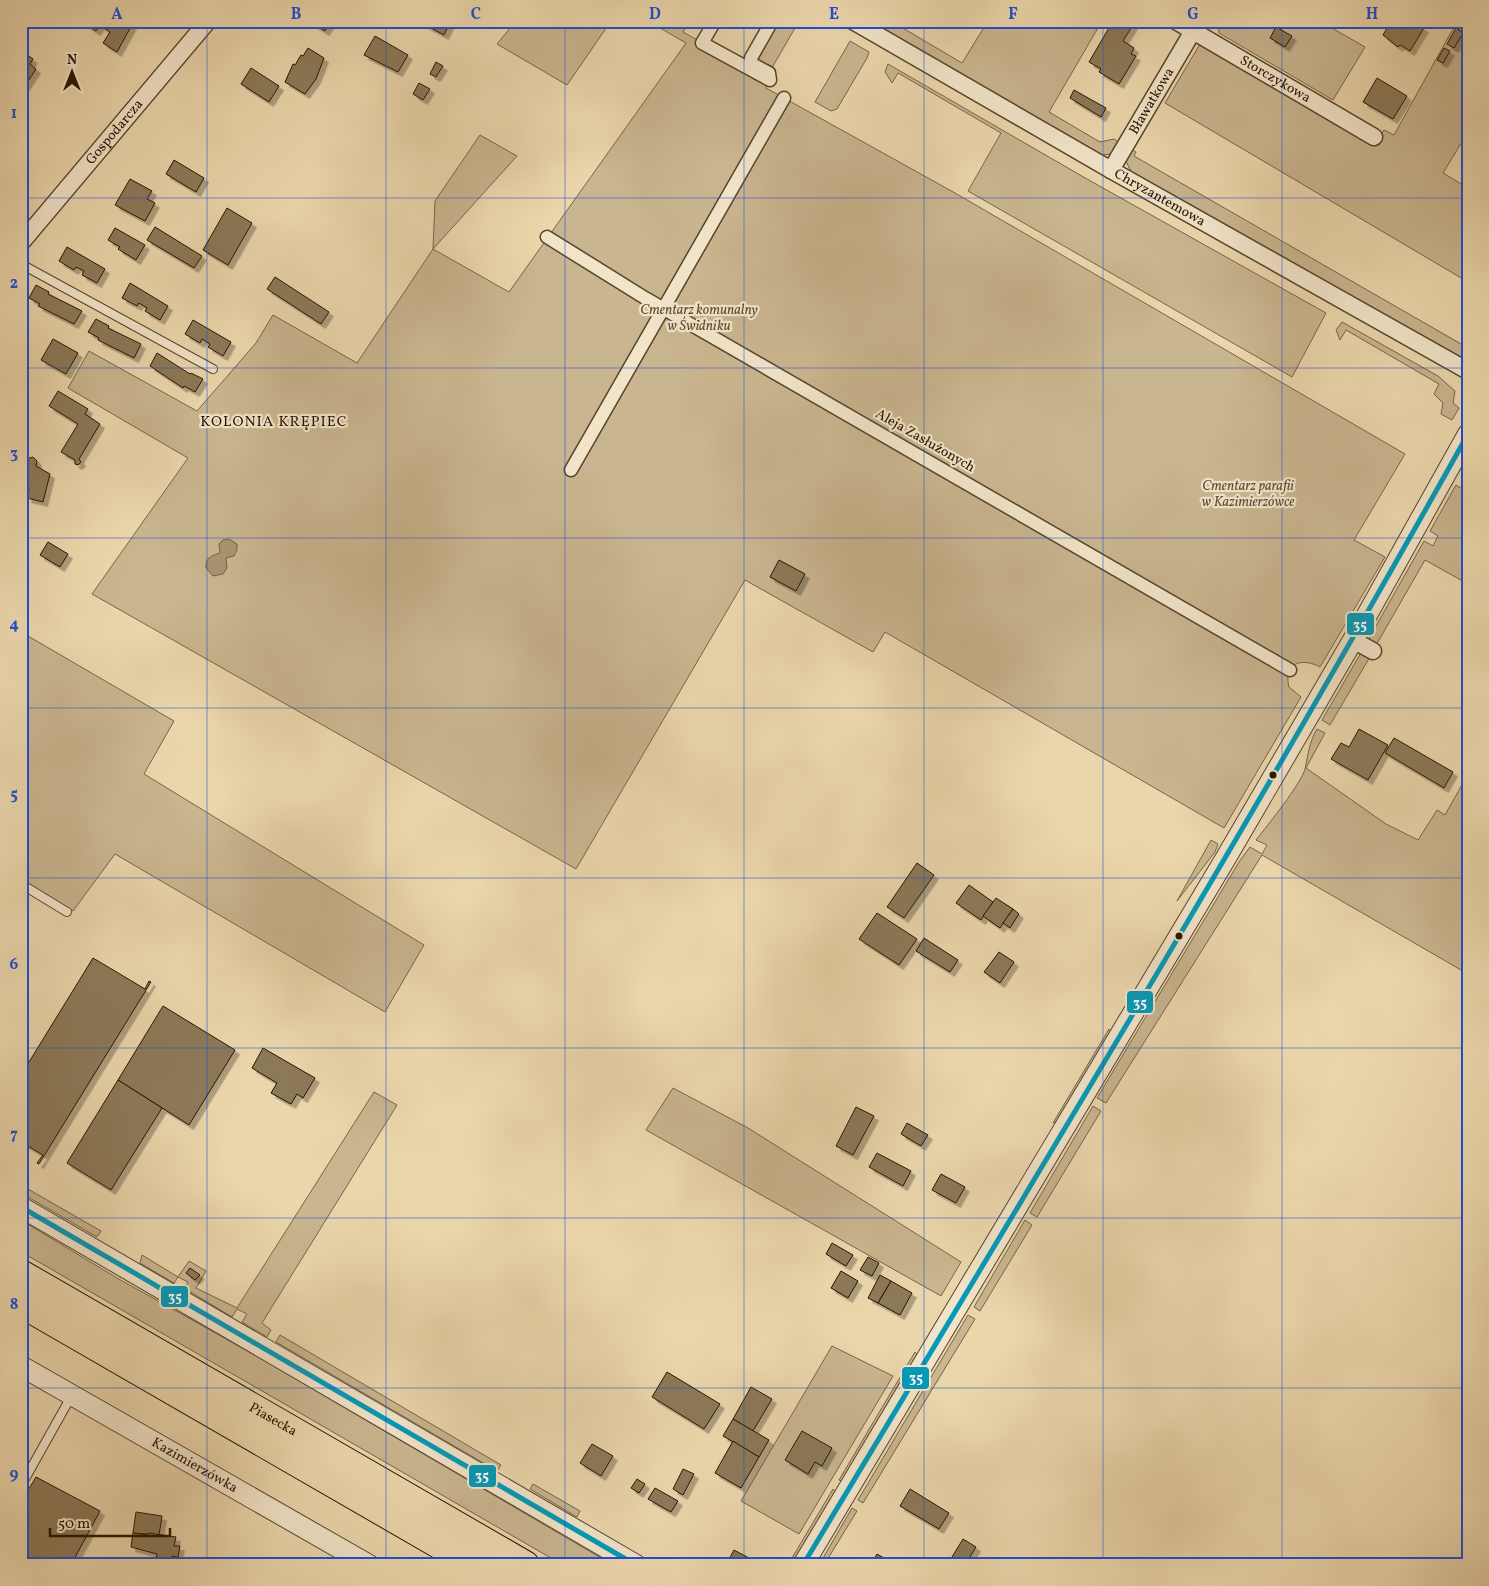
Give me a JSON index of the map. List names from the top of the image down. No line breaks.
{"streets":{"highway":["Piasecka"],"street":["Storczykowa","Bławatkowa","Gospodarcza","Chryzantemowa","Aleja Zasłużonych","Kazimierzówka"]},"crossings":[["Storczykowa","Bławatkowa"],["Bławatkowa","Chryzantemowa"]],"districts":["KOLONIA KRĘPIEC"],"parks":["Cmentarz komunalny w Świdniku","Cmentarz parafii w Kazimierzówce"],"lines":["transit line 35"],"scale_bar":"50 m","north":"top","grid":{"columns":["A","B","C","D","E","F","G","H"],"rows":["1","2","3","4","5","6","7","8","9"]}}
